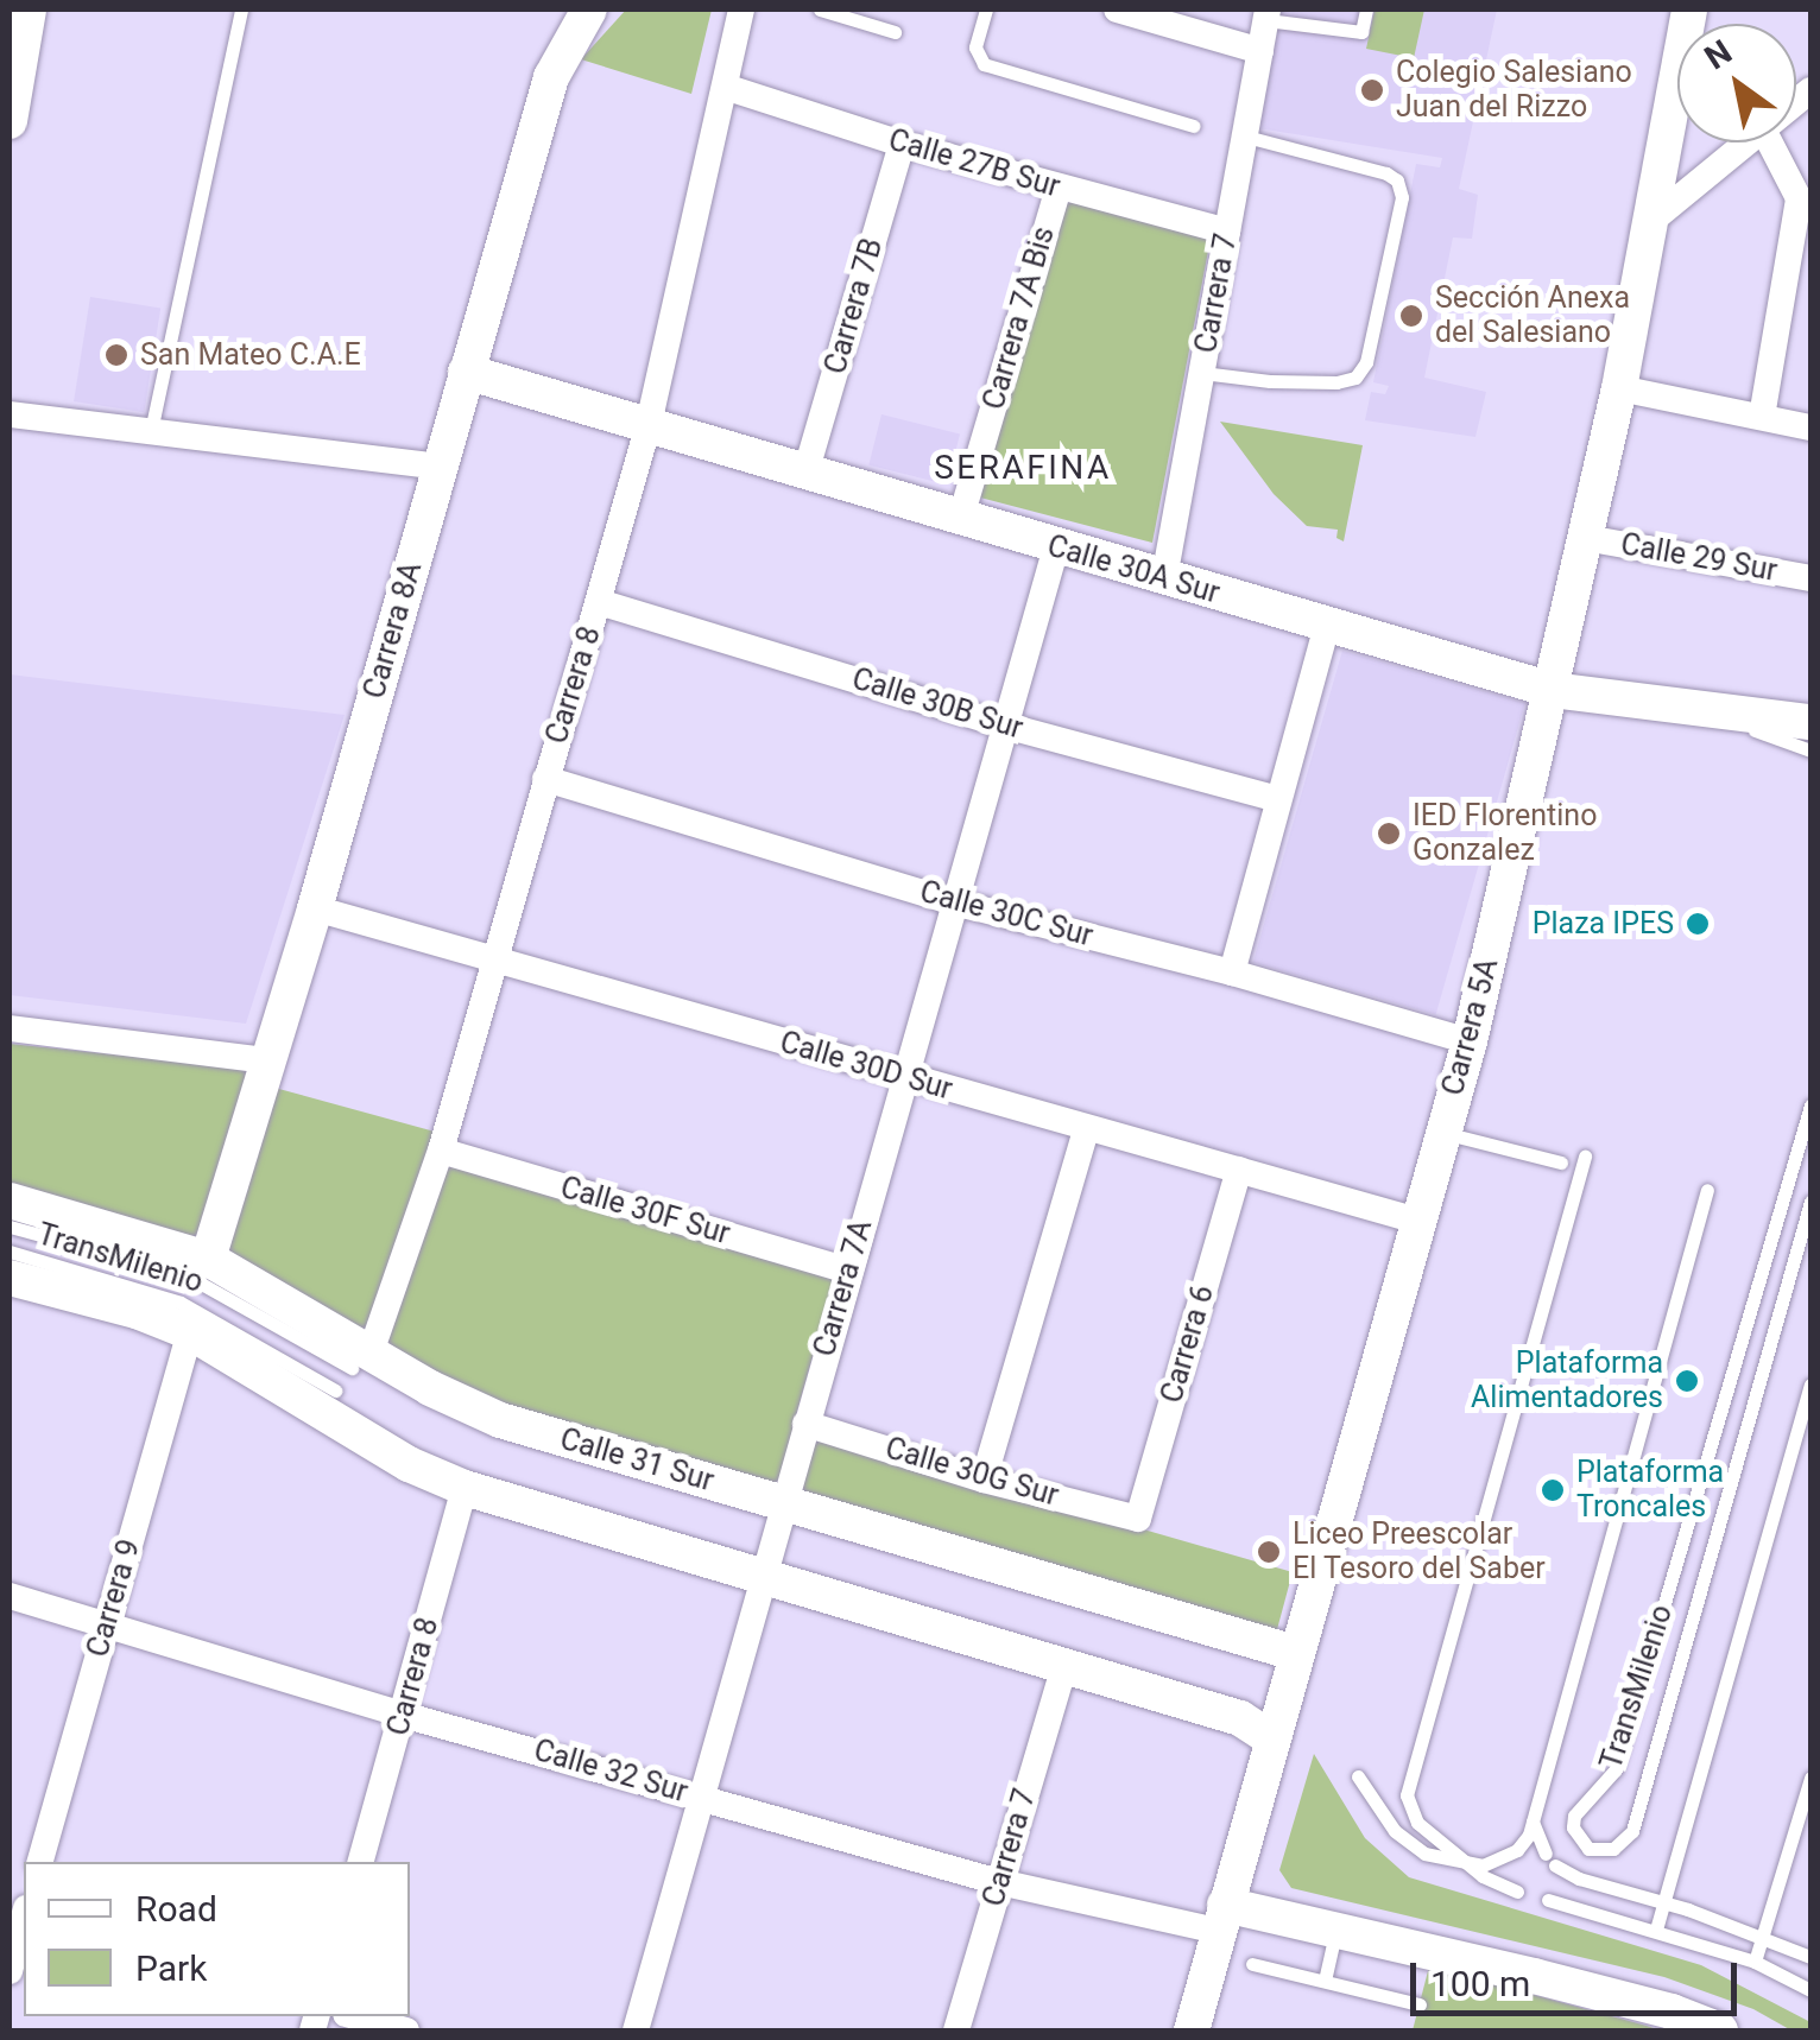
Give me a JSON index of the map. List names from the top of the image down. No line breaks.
{"streets":{"street":["Calle 27B Sur","Carrera 7","Carrera 7B","Carrera 7A Bis","Calle 29 Sur","Calle 30A Sur","Carrera 8A","Carrera 8","Calle 30B Sur","Calle 30C Sur","Carrera 5A","Calle 30D Sur","Calle 30F Sur","Carrera 7A","Carrera 6","Calle 31 Sur","Calle 30G Sur","Carrera 9","Calle 32 Sur"],"lane":["TransMilenio"]},"crossings":[["Calle 27B Sur","Carrera 7"],["Calle 27B Sur","Carrera 7B"],["Calle 27B Sur","Carrera 7A Bis"],["Calle 27B Sur","Carrera 8"],["Carrera 7","Calle 30A Sur"],["Carrera 7","Calle 32 Sur"],["Carrera 7B","Calle 30A Sur"],["Carrera 7A Bis","Calle 30A Sur"],["Calle 29 Sur","Carrera 5A"],["Calle 30A Sur","Carrera 8A"],["Calle 30A Sur","Carrera 8"],["Calle 30A Sur","Carrera 5A"],["Calle 30A Sur","Carrera 7A"],["Carrera 8A","Calle 30D Sur"],["Carrera 8A","Calle 31 Sur"],["Carrera 8","Calle 30B Sur"],["Carrera 8","Calle 30C Sur"],["Carrera 8","Calle 30D Sur"],["Carrera 8","Calle 30F Sur"],["Carrera 8","TransMilenio"],["Carrera 8","Calle 31 Sur"],["Carrera 8","Calle 32 Sur"],["Calle 30B Sur","Carrera 7A"],["Calle 30C Sur","Carrera 5A"],["Calle 30C Sur","Carrera 7A"],["Carrera 5A","Calle 30D Sur"],["Carrera 5A","Calle 31 Sur"],["Carrera 5A","Calle 32 Sur"],["Calle 30D Sur","Carrera 7A"],["Calle 30D Sur","Carrera 6"],["Calle 30F Sur","Carrera 7A"],["TransMilenio","Calle 31 Sur"],["Carrera 7A","Calle 31 Sur"],["Carrera 7A","Calle 30G Sur"],["Carrera 7A","Calle 32 Sur"],["Carrera 6","Calle 30G Sur"],["Carrera 9","Calle 32 Sur"]],"districts":["SERAFINA"],"places":["Colegio Salesiano Juan del Rizzo","Sección Anexa del Salesiano","San Mateo C.A.E","IED Florentino Gonzalez","Plaza IPES","Plataforma Alimentadores","Plataforma Troncales","Liceo Preescolar El Tesoro del Saber"],"legend":["Road","Park"],"scale_bar":"100 m","north":"top left"}
